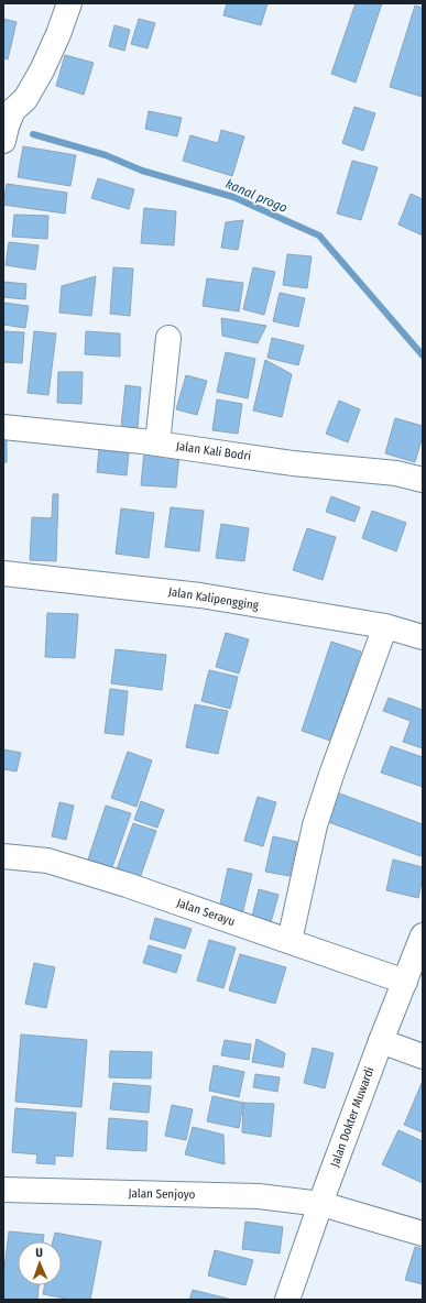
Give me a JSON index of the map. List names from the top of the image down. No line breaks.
{"streets":{"street":["Jalan Kali Bodri","Jalan Kalipengging","Jalan Serayu","Jalan Dokter Muwardi","Jalan Senjoyo"]},"crossings":[["Jalan Serayu","Jalan Dokter Muwardi"],["Jalan Dokter Muwardi","Jalan Senjoyo"]],"water":["kanal progo"],"north":"top"}
